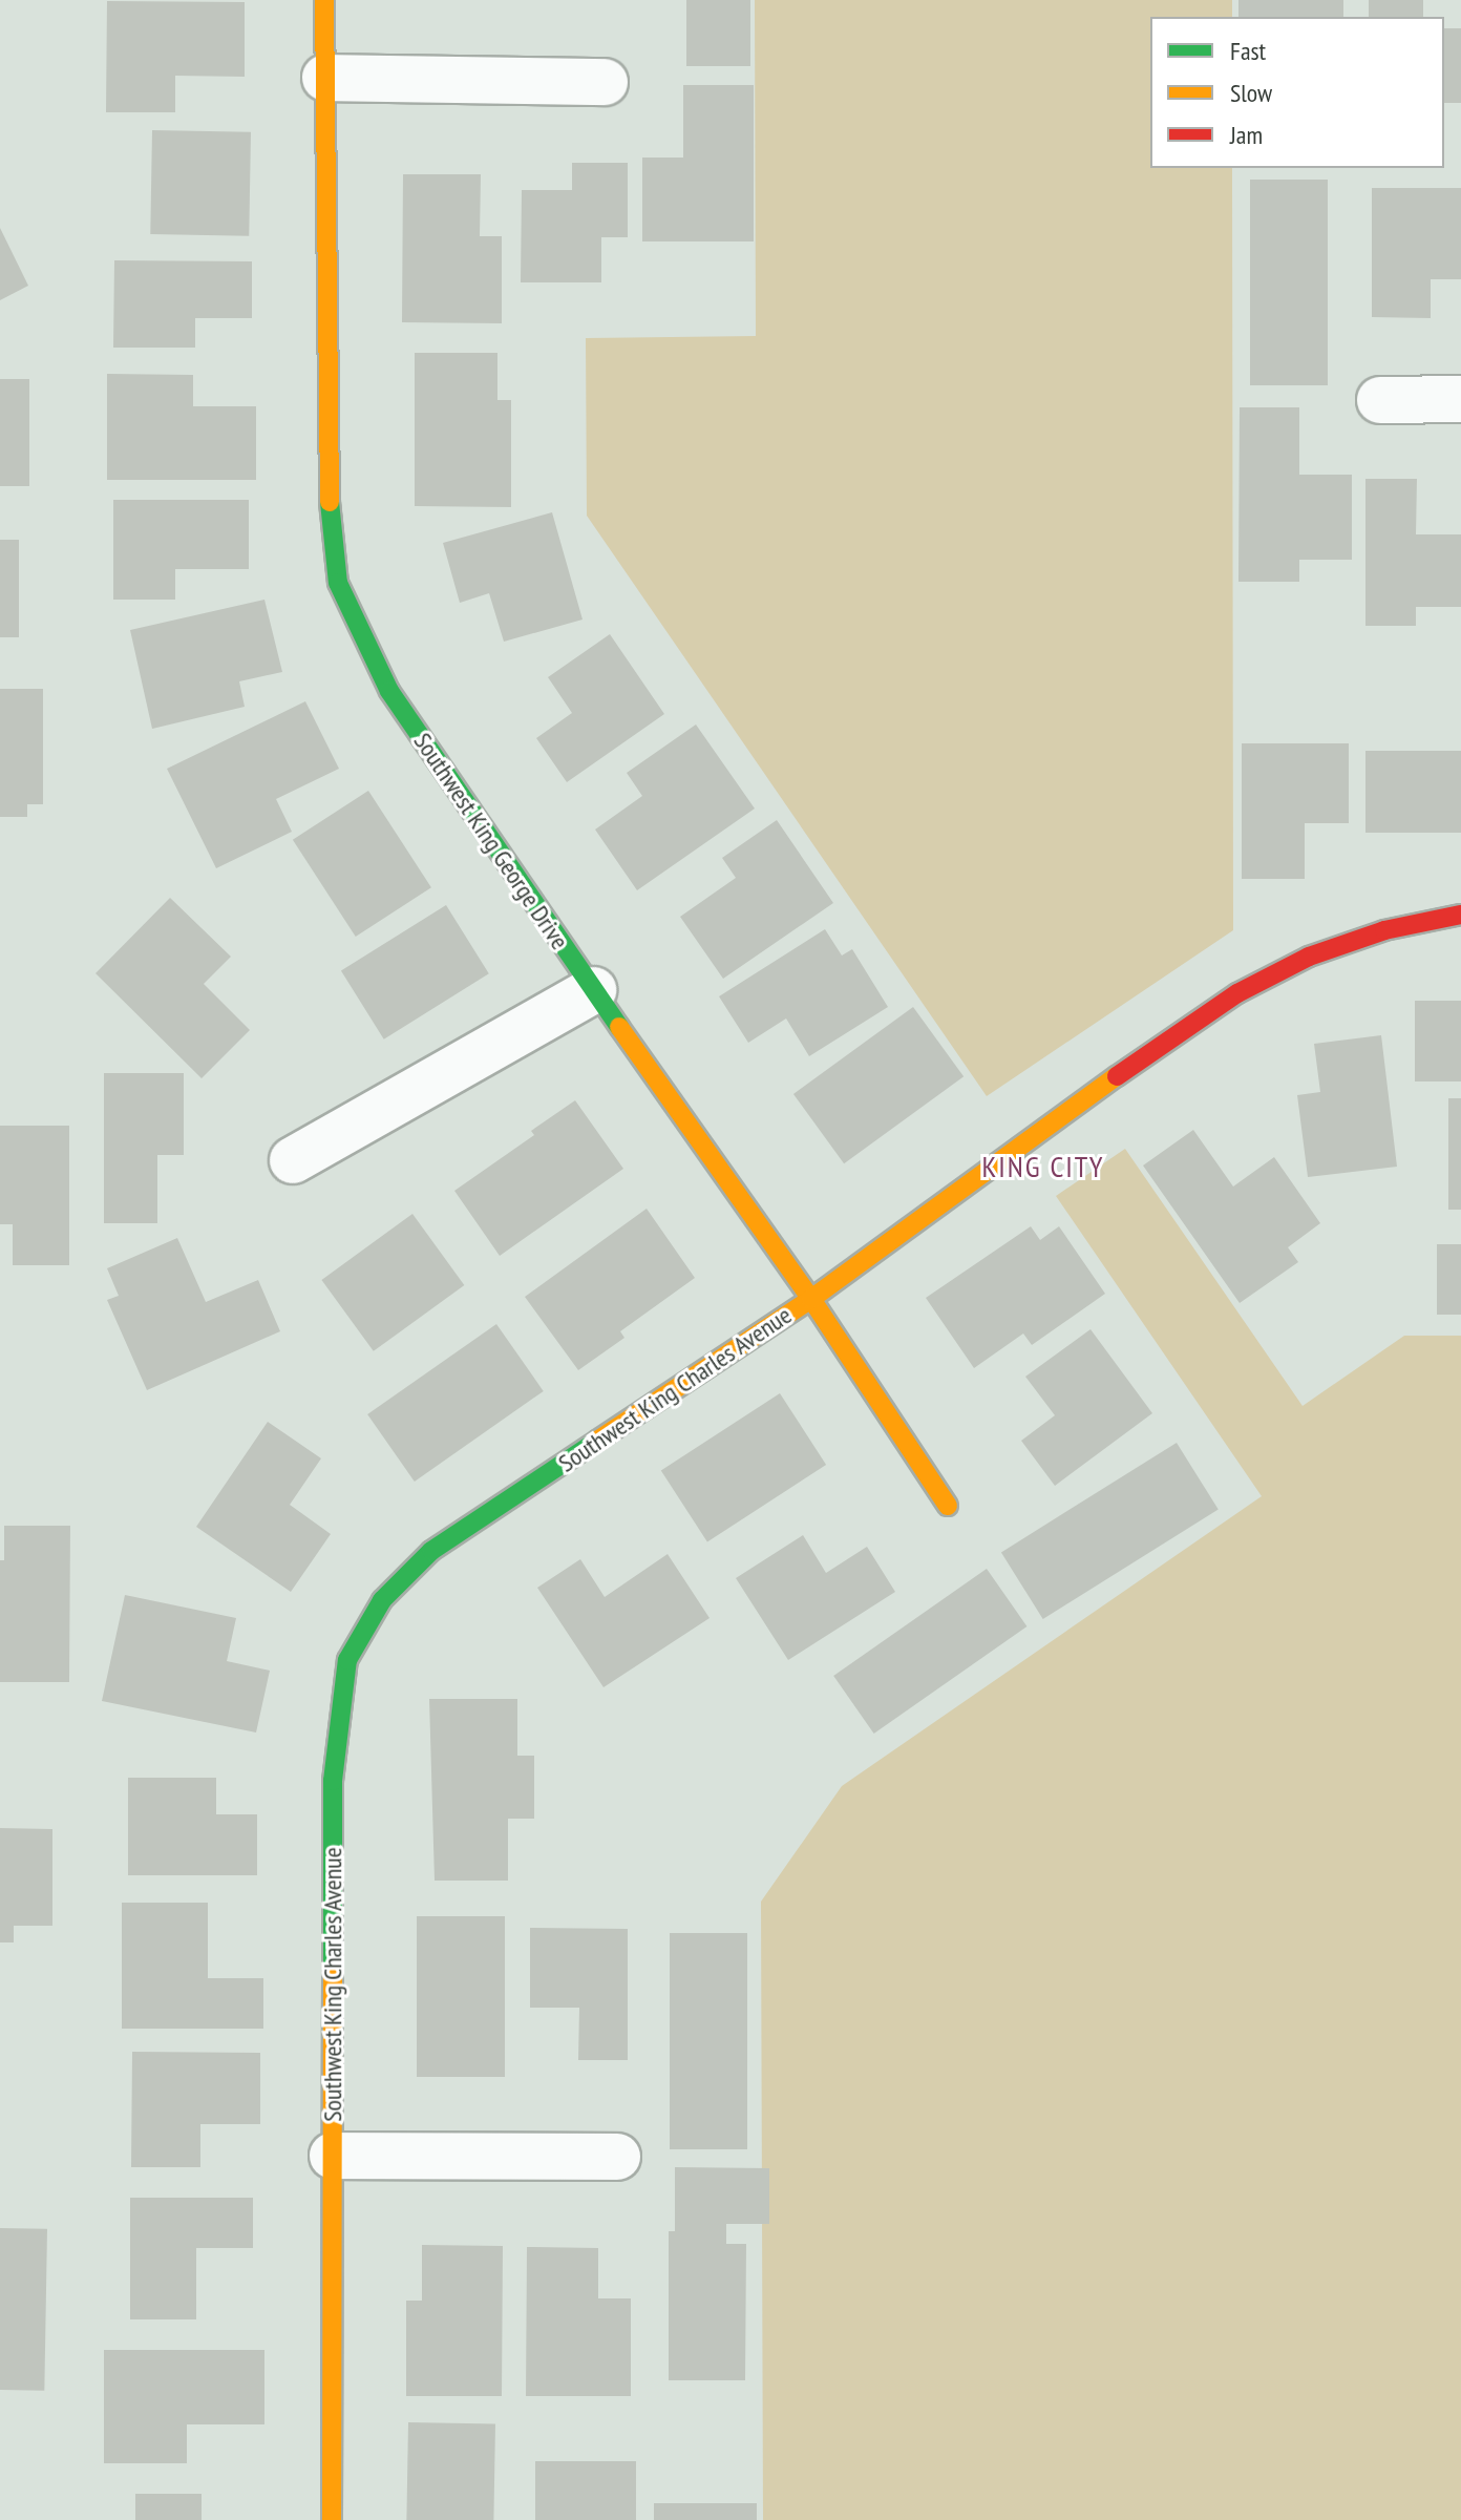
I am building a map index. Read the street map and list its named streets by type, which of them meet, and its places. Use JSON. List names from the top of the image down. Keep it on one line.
{"streets":{"street":["Southwest King George Drive","Southwest King Charles Avenue"]},"crossings":[["Southwest King George Drive","Southwest King Charles Avenue"]],"districts":["KING CITY"],"legend":["Fast","Slow","Jam"]}
